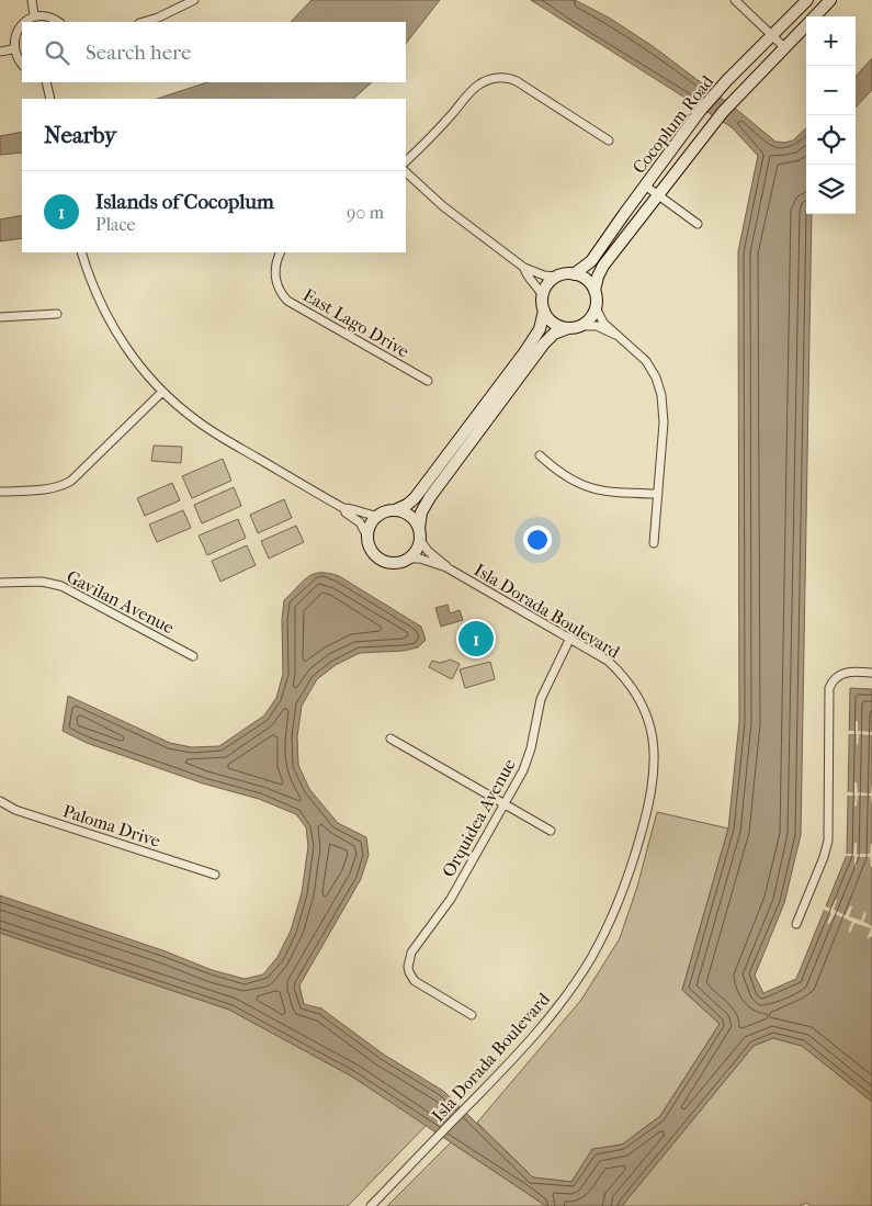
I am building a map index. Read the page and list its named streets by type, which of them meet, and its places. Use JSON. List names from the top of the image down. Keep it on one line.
{"streets":{"street":["Cocoplum Road","East Lago Drive","Gavilan Avenue","Isla Dorada Boulevard","Orquidea Avenue","Paloma Drive"]},"crossings":[["Isla Dorada Boulevard","Orquidea Avenue"]],"page":{"map_buttons":["+","−"],"search":"Search here","heading":"Nearby","list":[{"mark":"1","name":"Islands of Cocoplum","note":"Place","value":"90 m"}],"pins":"1"}}
